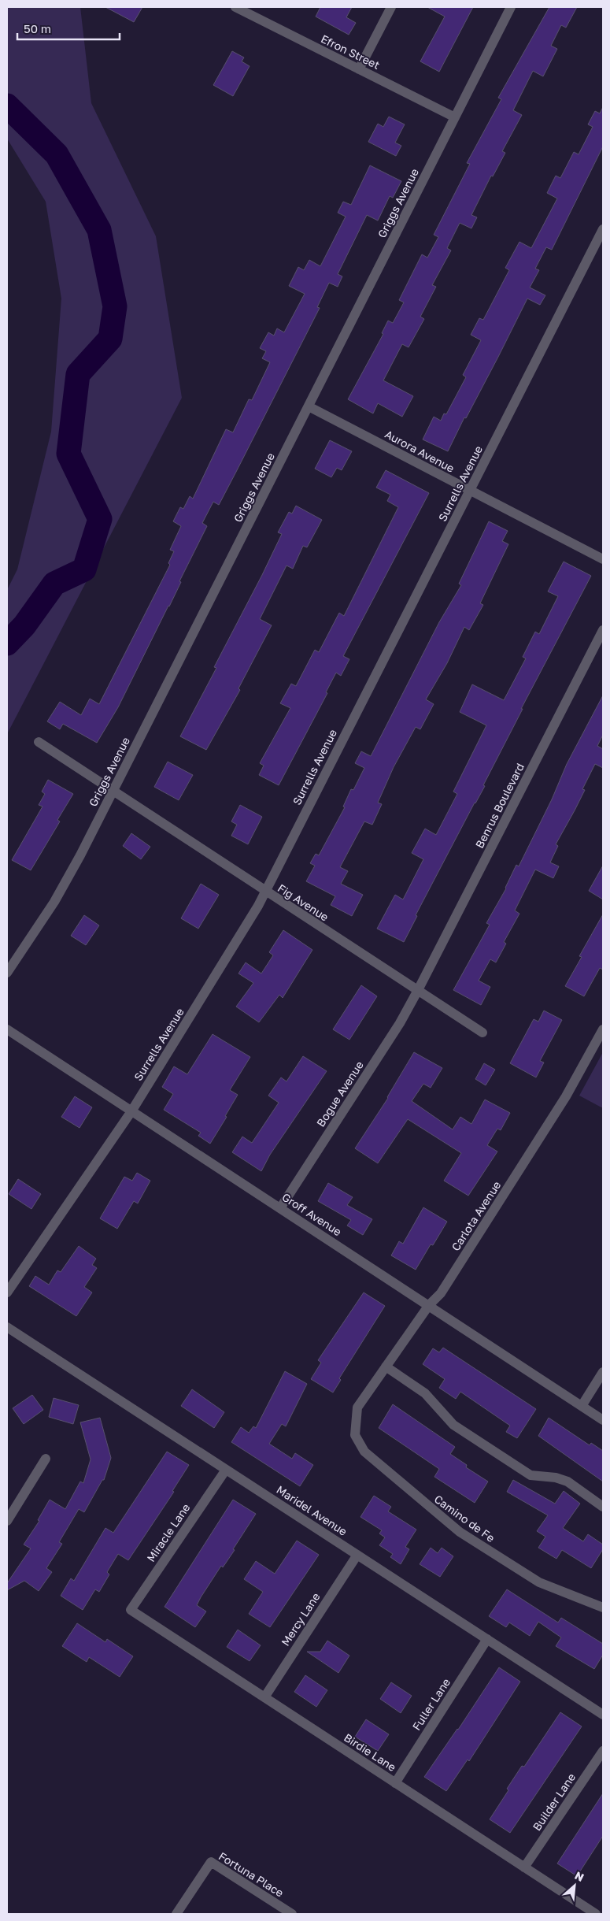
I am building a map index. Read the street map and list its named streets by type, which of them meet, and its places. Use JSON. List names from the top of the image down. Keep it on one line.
{"streets":{"street":["Efron Street","Griggs Avenue","Aurora Avenue","Surrells Avenue","Benrus Boulevard","Fig Avenue","Bogue Avenue","Groff Avenue","Carlota Avenue","Maridel Avenue","Camino de Fe","Miracle Lane","Mercy Lane","Fuller Lane","Birdie Lane","Builder Lane","Fortuna Place"]},"crossings":[["Efron Street","Griggs Avenue"],["Griggs Avenue","Aurora Avenue"],["Griggs Avenue","Fig Avenue"],["Aurora Avenue","Surrells Avenue"],["Surrells Avenue","Fig Avenue"],["Surrells Avenue","Groff Avenue"],["Benrus Boulevard","Fig Avenue"],["Benrus Boulevard","Bogue Avenue"],["Fig Avenue","Bogue Avenue"],["Bogue Avenue","Groff Avenue"],["Groff Avenue","Carlota Avenue"],["Carlota Avenue","Camino de Fe"],["Maridel Avenue","Miracle Lane"],["Maridel Avenue","Mercy Lane"],["Maridel Avenue","Fuller Lane"],["Miracle Lane","Birdie Lane"],["Mercy Lane","Birdie Lane"],["Fuller Lane","Birdie Lane"],["Birdie Lane","Builder Lane"]],"scale_bar":"50 m","north":"top right"}
